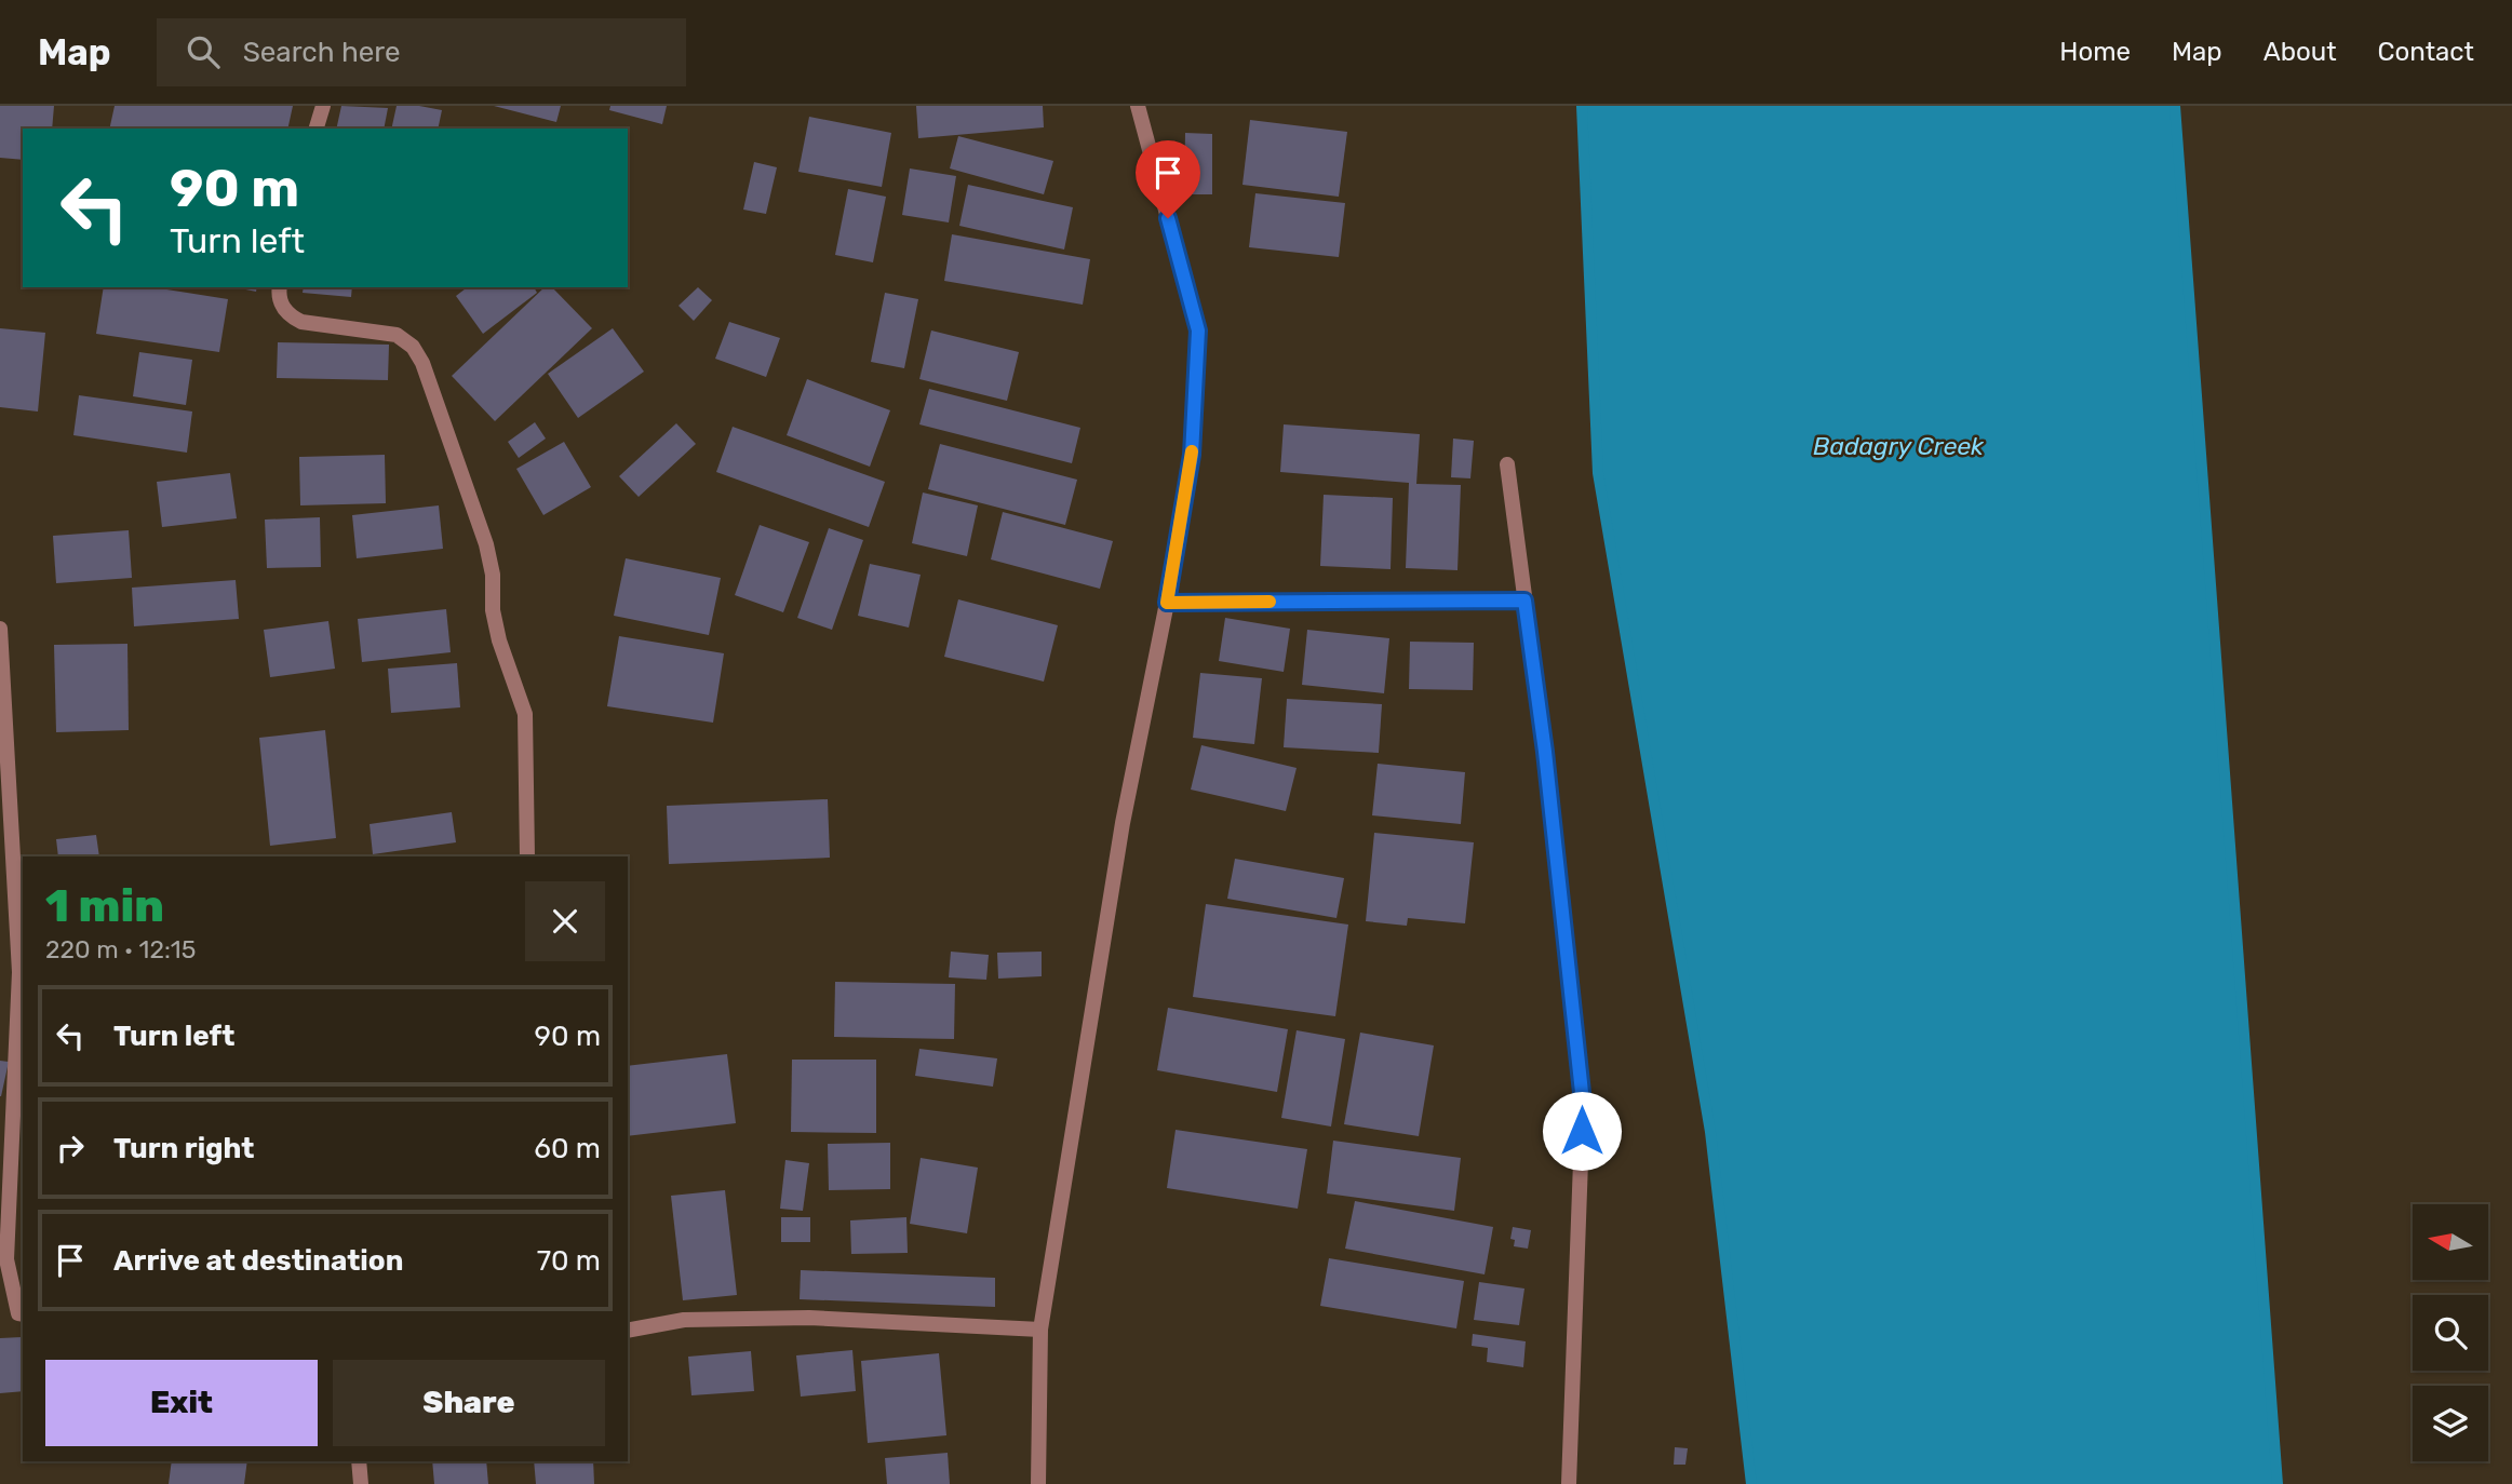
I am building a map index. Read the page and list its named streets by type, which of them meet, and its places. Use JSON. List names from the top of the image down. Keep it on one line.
{"water":["Badagry Creek"],"north":"left","page":{"header":"Map","search":"Search here","nav":["Home","Map","About","Contact"],"turn":["90 m","Turn left"],"heading":["1 min","220 m · 12:15"],"list":[{"name":"Turn left","value":"90 m"},{"name":"Turn right","value":"60 m"},{"name":"Arrive at destination","value":"70 m"}],"buttons":["Exit","Share"]}}
